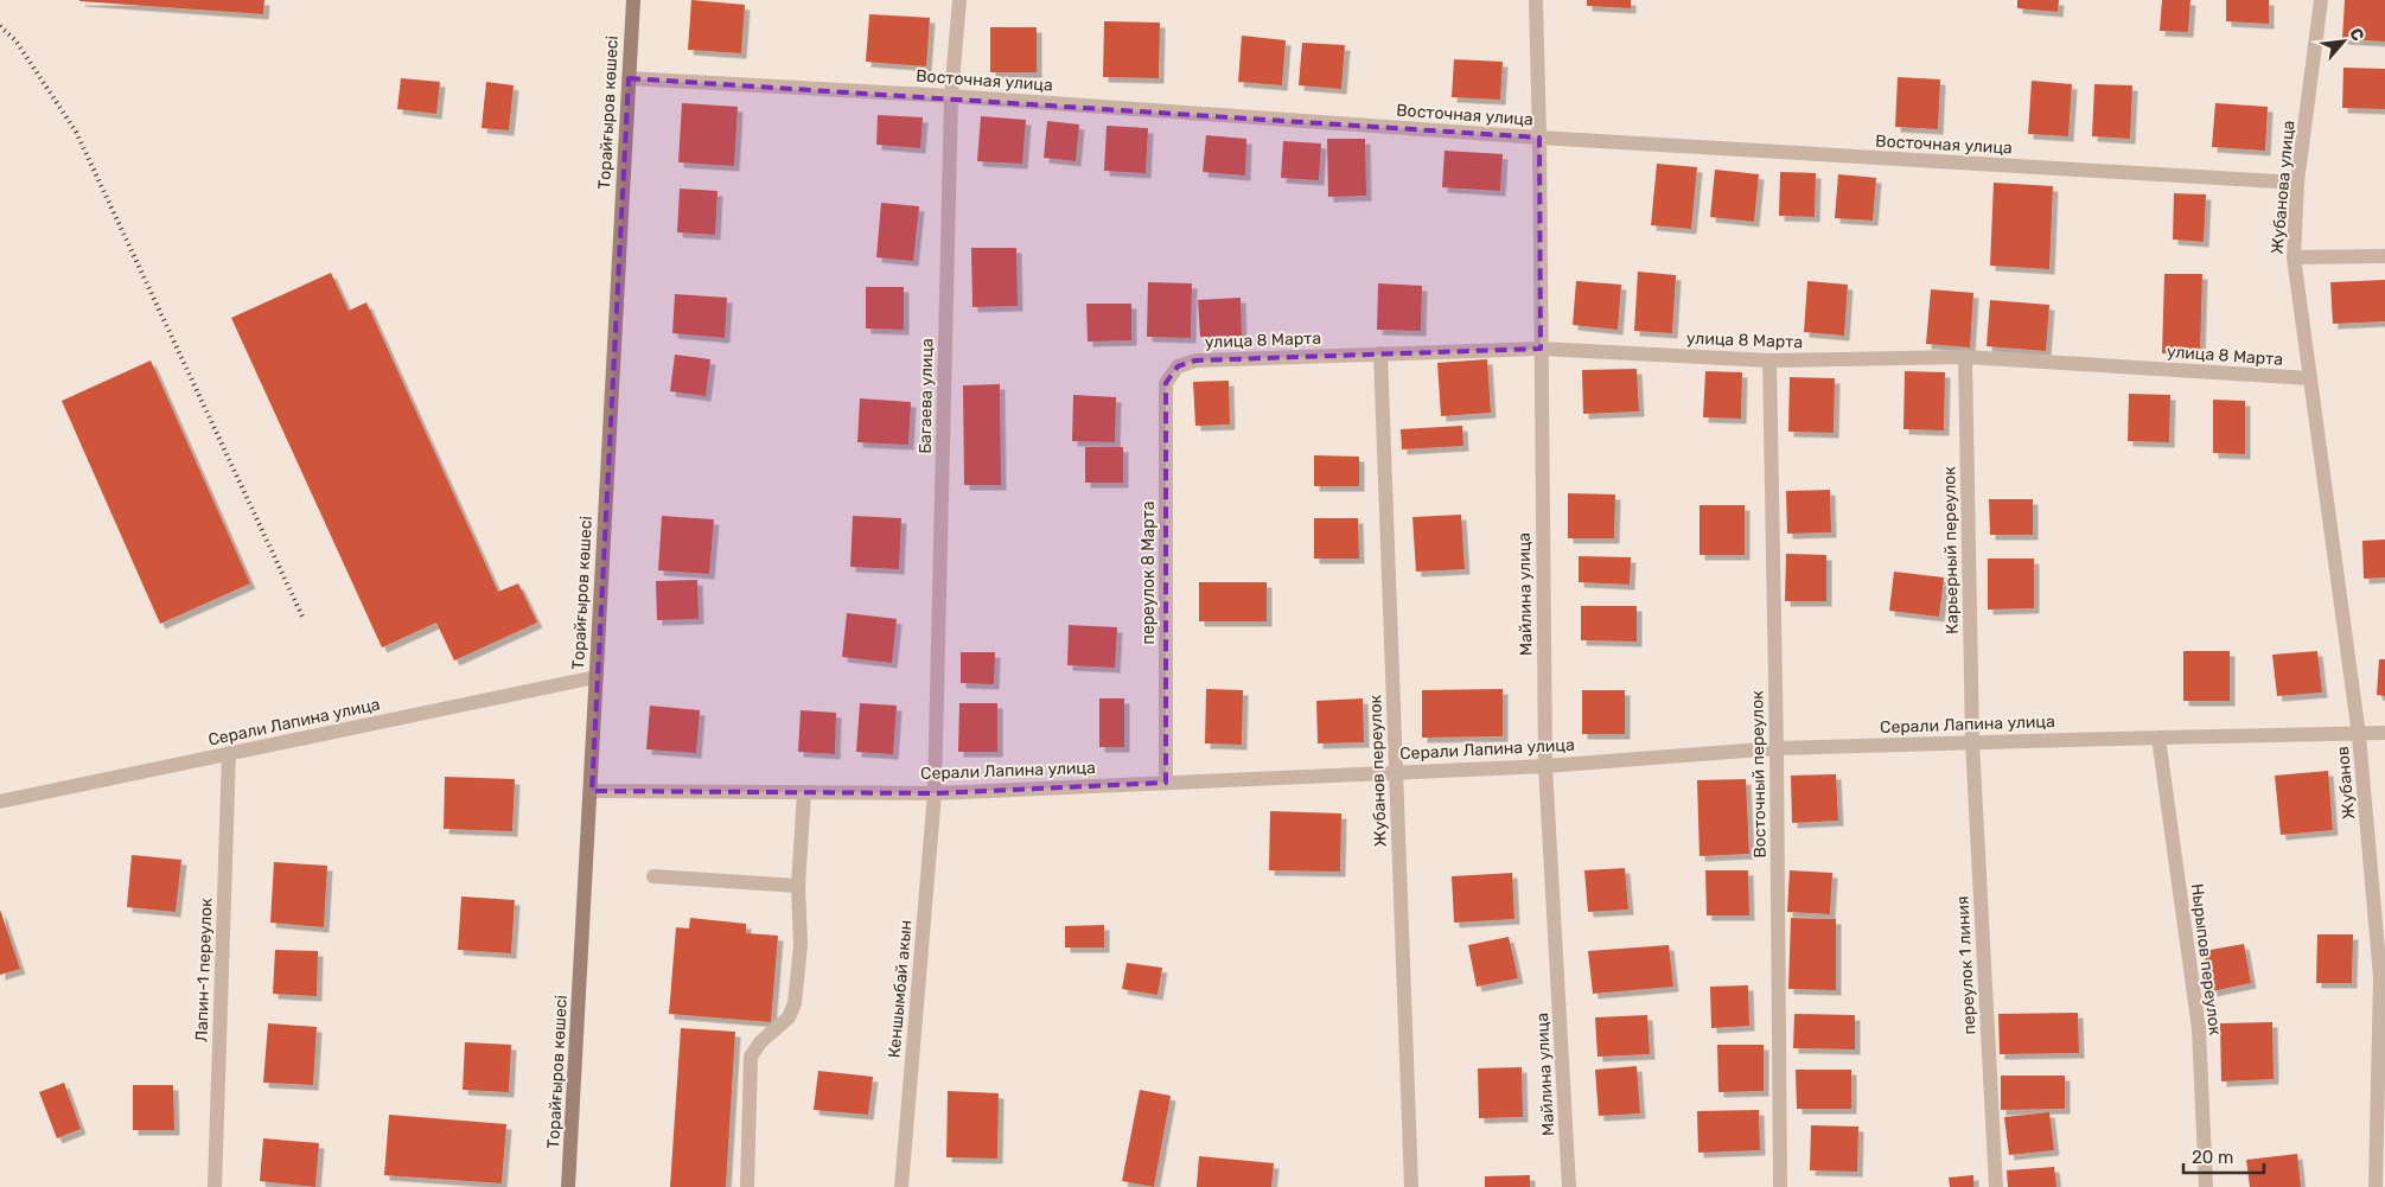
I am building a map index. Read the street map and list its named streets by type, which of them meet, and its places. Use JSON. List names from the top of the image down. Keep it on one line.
{"streets":{"street":["Восточная улица","Торайғыров көшесі","Жубанова улица","улица 8 Марта","Багаева улица","Карьерный переулок","переулок 8 Марта","Майлина улица","Серали Лапина улица","Жубанов переулок","Восточный переулок","Жубанов","Нырыпов переулок","переулок 1 линия","Лапин-1 переулок","Кеншымбай акын"]},"crossings":[["Восточная улица","Торайғыров көшесі"],["Восточная улица","Жубанова улица"],["Восточная улица","Багаева улица"],["Восточная улица","Майлина улица"],["Торайғыров көшесі","Серали Лапина улица"],["Жубанова улица","улица 8 Марта"],["Жубанова улица","Жубанов"],["улица 8 Марта","Карьерный переулок"],["улица 8 Марта","переулок 8 Марта"],["улица 8 Марта","Майлина улица"],["улица 8 Марта","Жубанов переулок"],["улица 8 Марта","Восточный переулок"],["улица 8 Марта","Жубанов"],["Багаева улица","Серали Лапина улица"],["Багаева улица","Кеншымбай акын"],["Карьерный переулок","Серали Лапина улица"],["Карьерный переулок","переулок 1 линия"],["переулок 8 Марта","Серали Лапина улица"],["Майлина улица","Серали Лапина улица"],["Серали Лапина улица","Жубанов переулок"],["Серали Лапина улица","Восточный переулок"],["Серали Лапина улица","Жубанов"],["Серали Лапина улица","Нырыпов переулок"],["Серали Лапина улица","переулок 1 линия"],["Серали Лапина улица","Лапин-1 переулок"],["Серали Лапина улица","Кеншымбай акын"]],"scale_bar":"20 m","north":"top right"}
